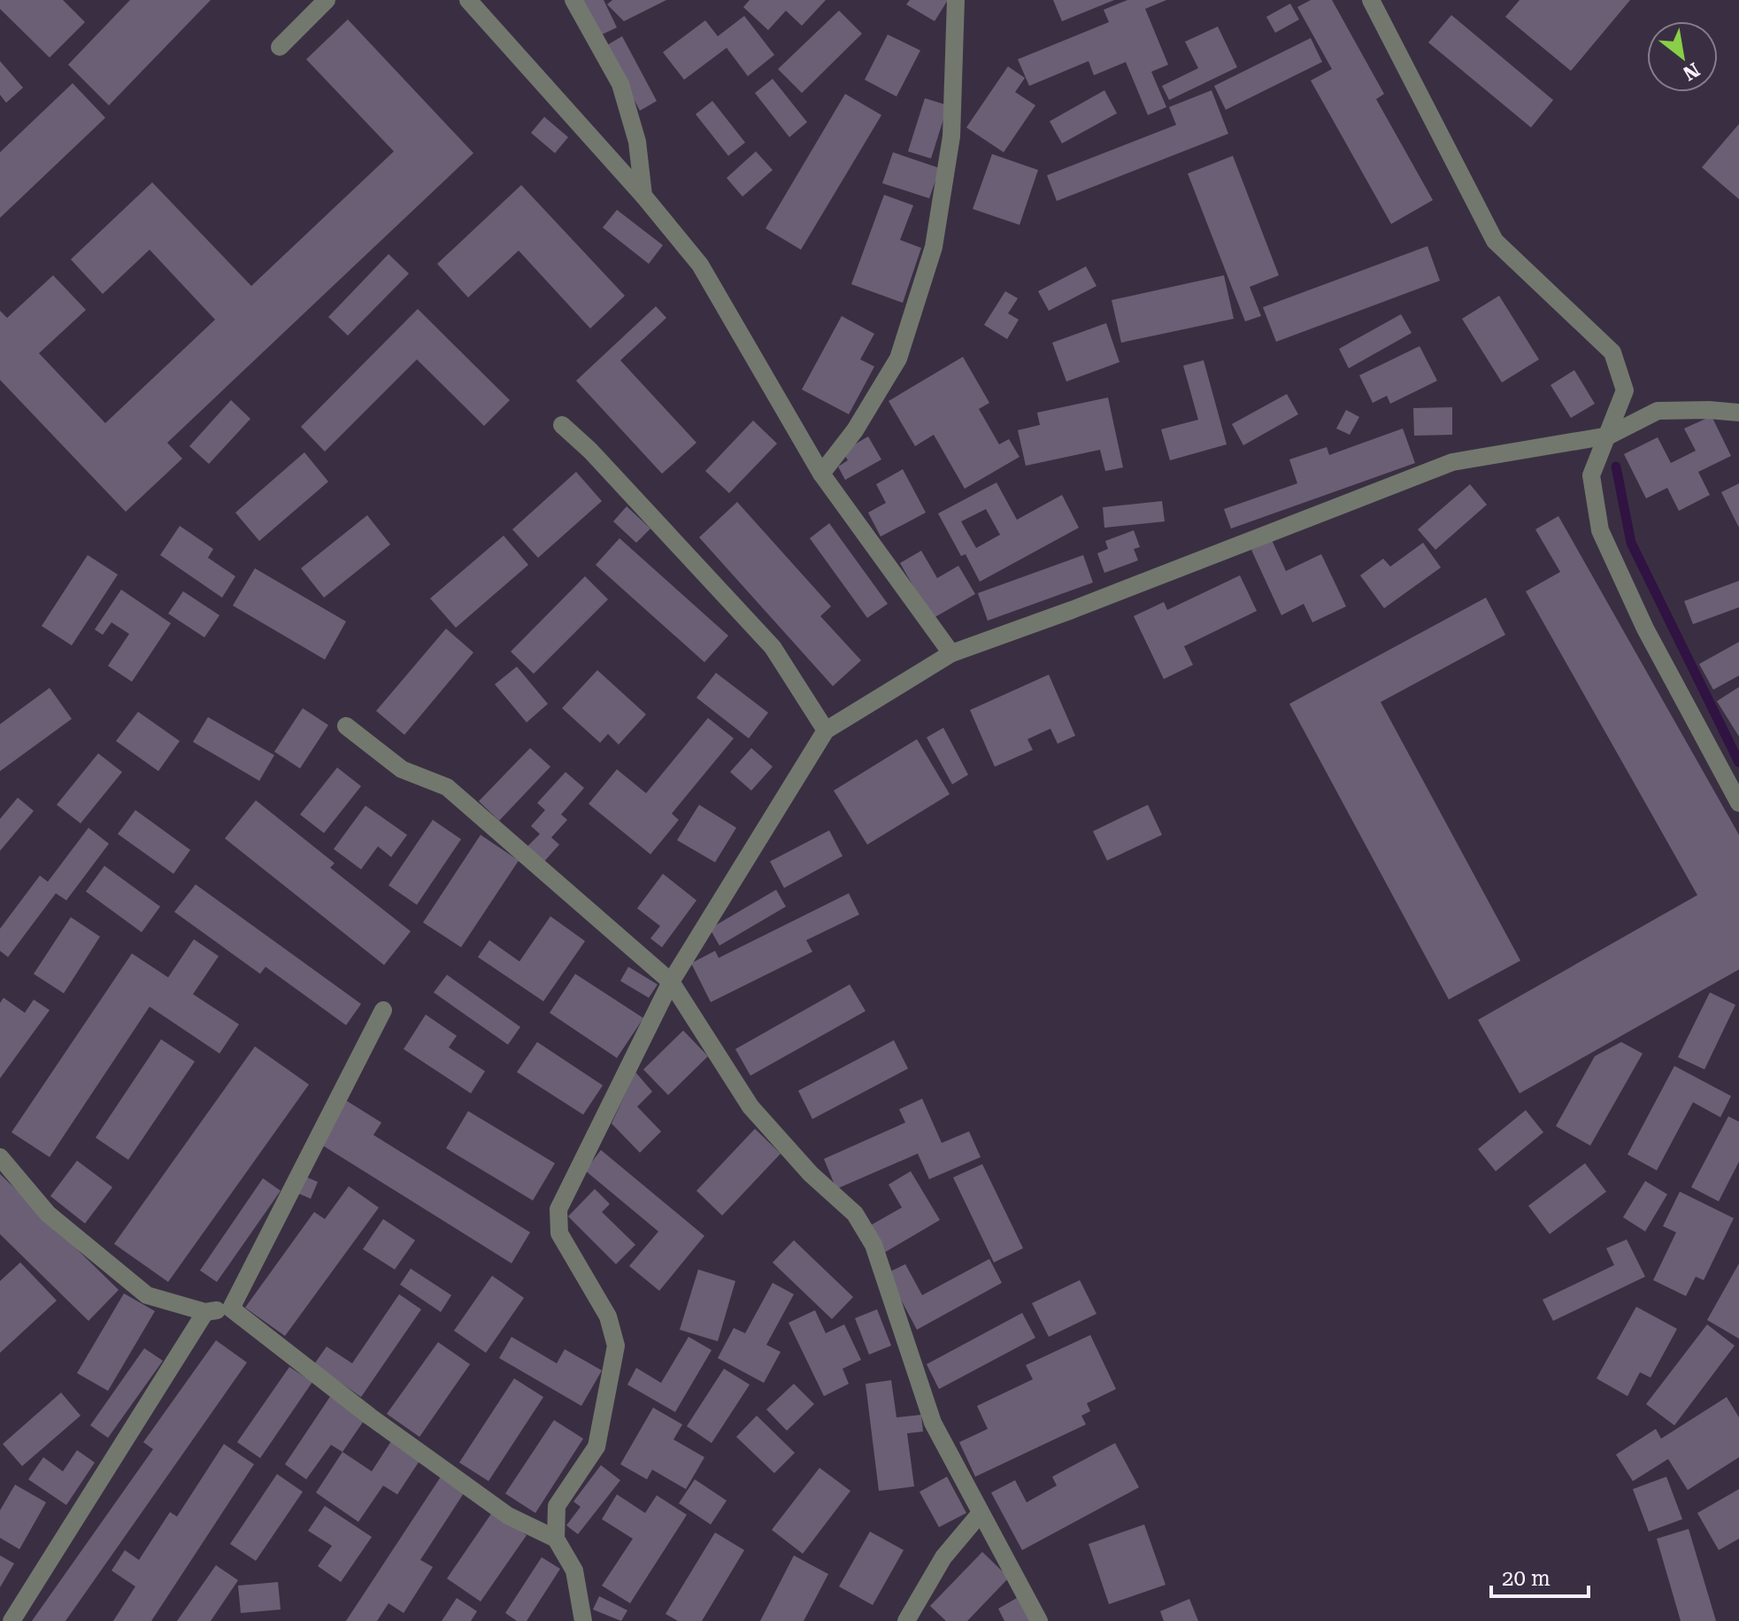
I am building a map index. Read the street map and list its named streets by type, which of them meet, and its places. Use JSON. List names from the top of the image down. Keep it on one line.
{"scale_bar":"20 m","north":"bottom right"}
